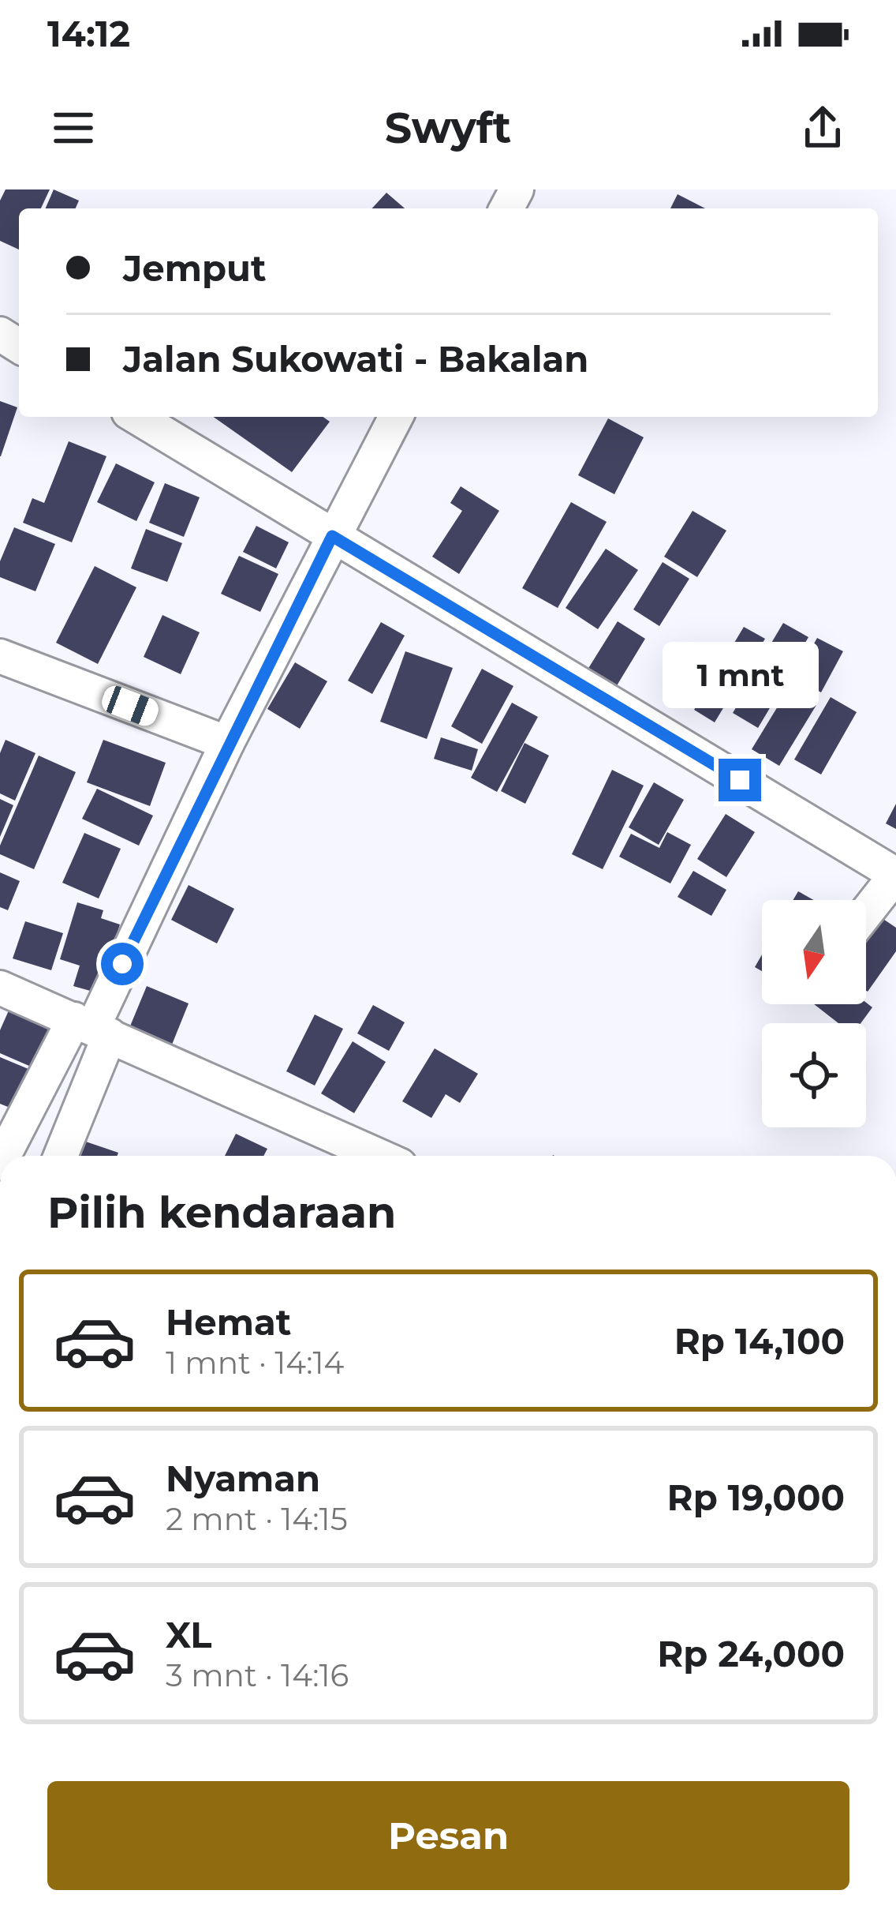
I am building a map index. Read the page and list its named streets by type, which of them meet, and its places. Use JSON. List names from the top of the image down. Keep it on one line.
{"north":"bottom","page":{"status":"14:12","header":"Swyft","banner":["Jemput","Jalan Sukowati - Bakalan"],"bubble":"1 mnt","heading":"Pilih kendaraan","list":[{"name":"Hemat","note":"1 mnt · 14:14","value":"Rp 14,100"},{"name":"Nyaman","note":"2 mnt · 14:15","value":"Rp 19,000"},{"name":"XL","note":"3 mnt · 14:16","value":"Rp 24,000"}],"buttons":"Pesan"}}
